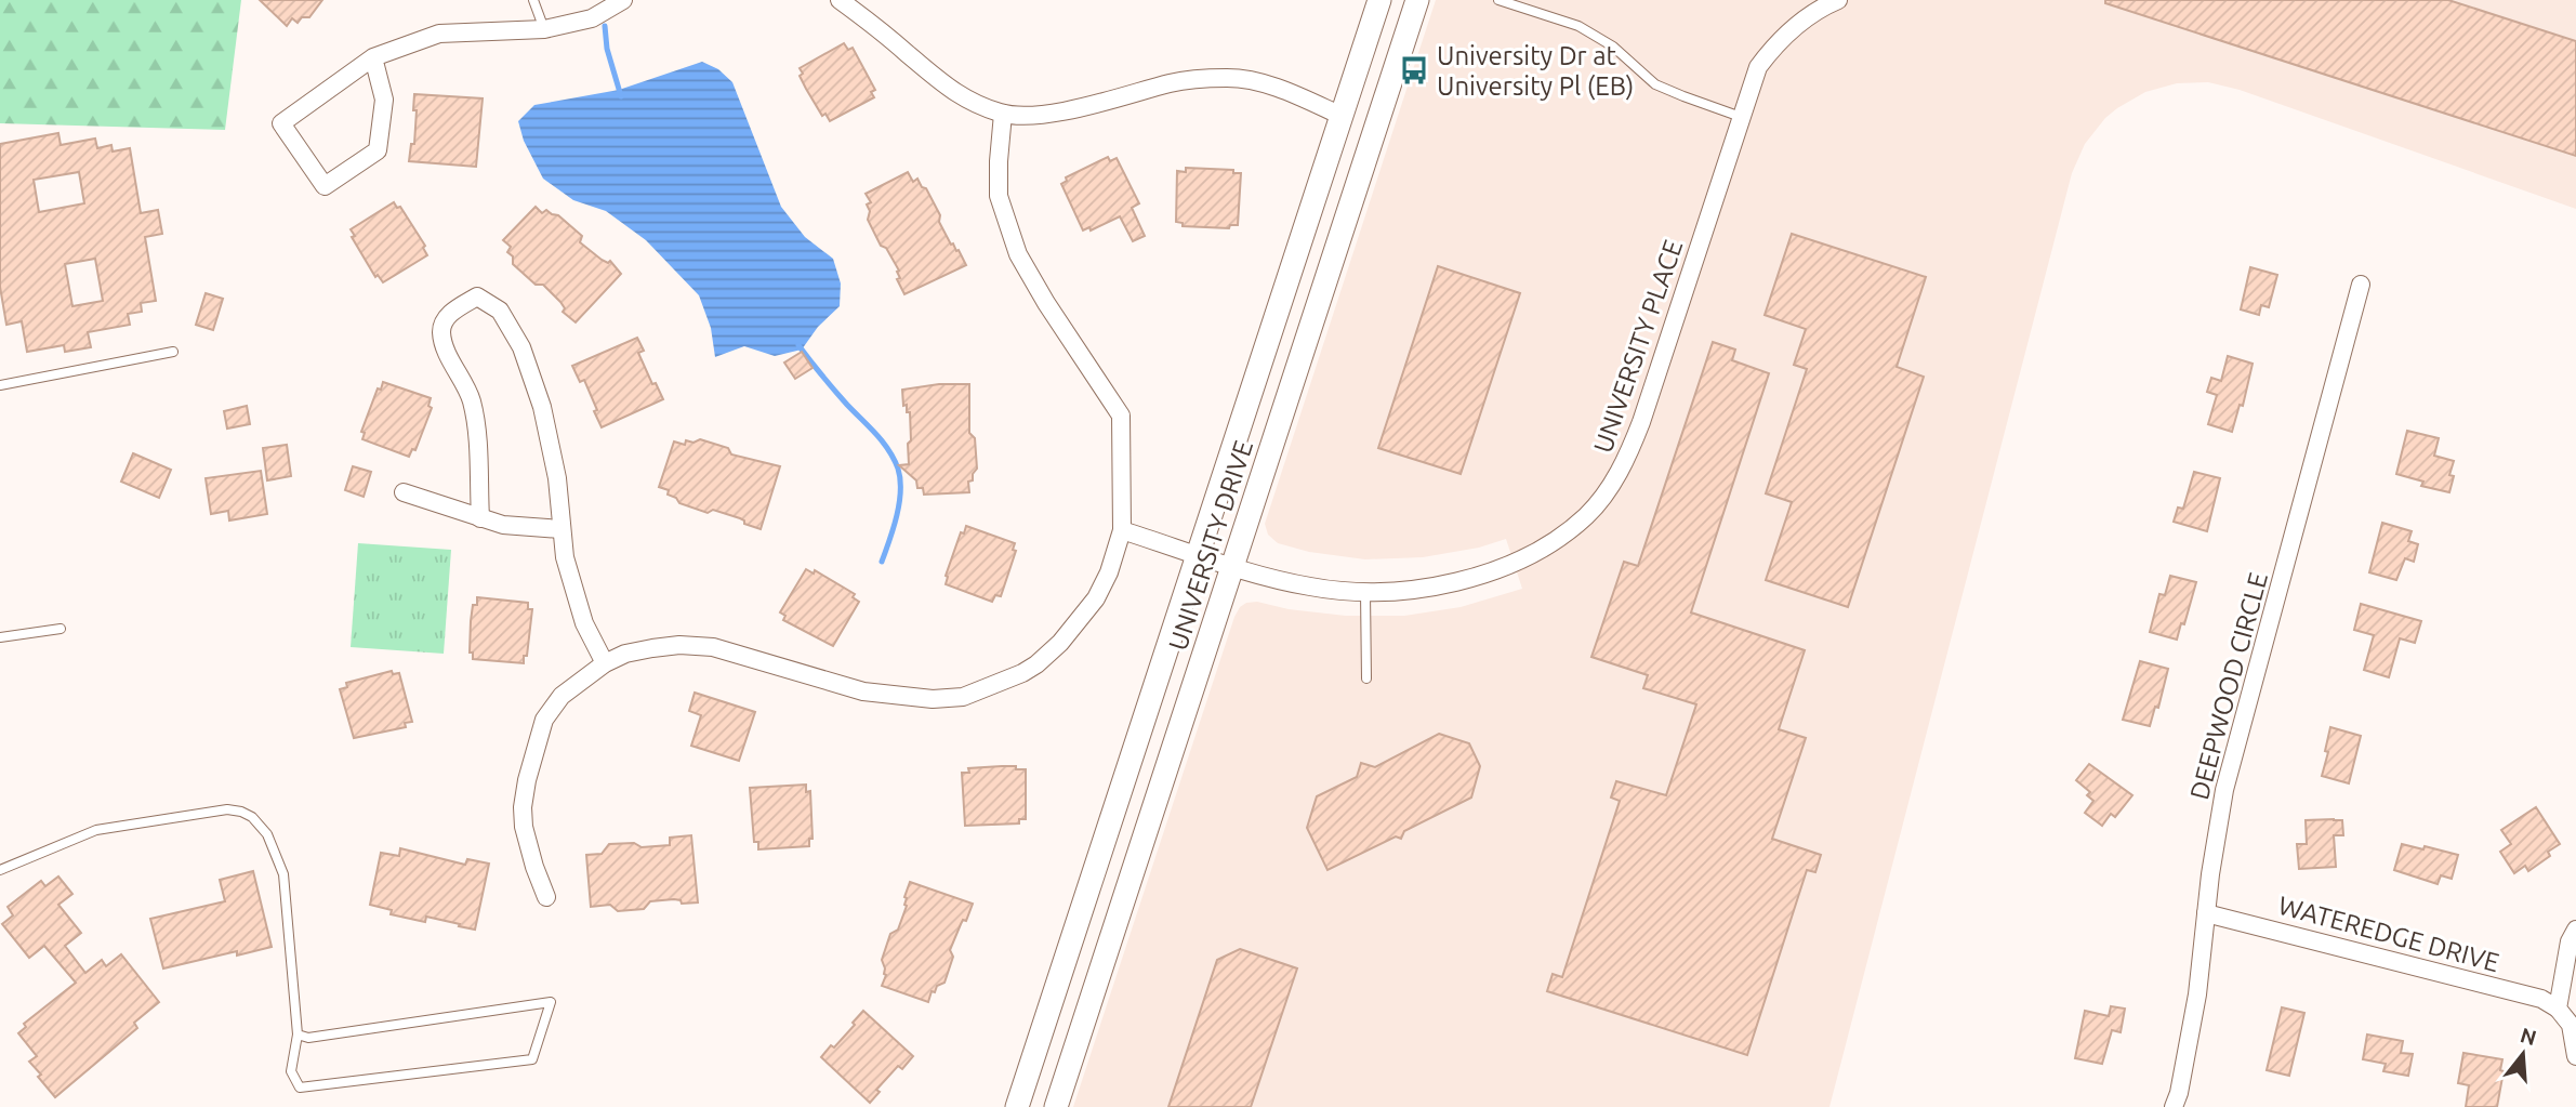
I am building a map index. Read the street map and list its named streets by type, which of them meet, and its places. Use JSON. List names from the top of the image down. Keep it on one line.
{"streets":{"main road":["UNIVERSITY DRIVE"],"street":["UNIVERSITY PLACE","DEEPWOOD CIRCLE","WATEREDGE DRIVE"]},"crossings":[["UNIVERSITY PLACE","UNIVERSITY DRIVE"],["DEEPWOOD CIRCLE","WATEREDGE DRIVE"]],"places":{"bus stop":["University Dr at University Pl (EB)"]},"north":"top"}
